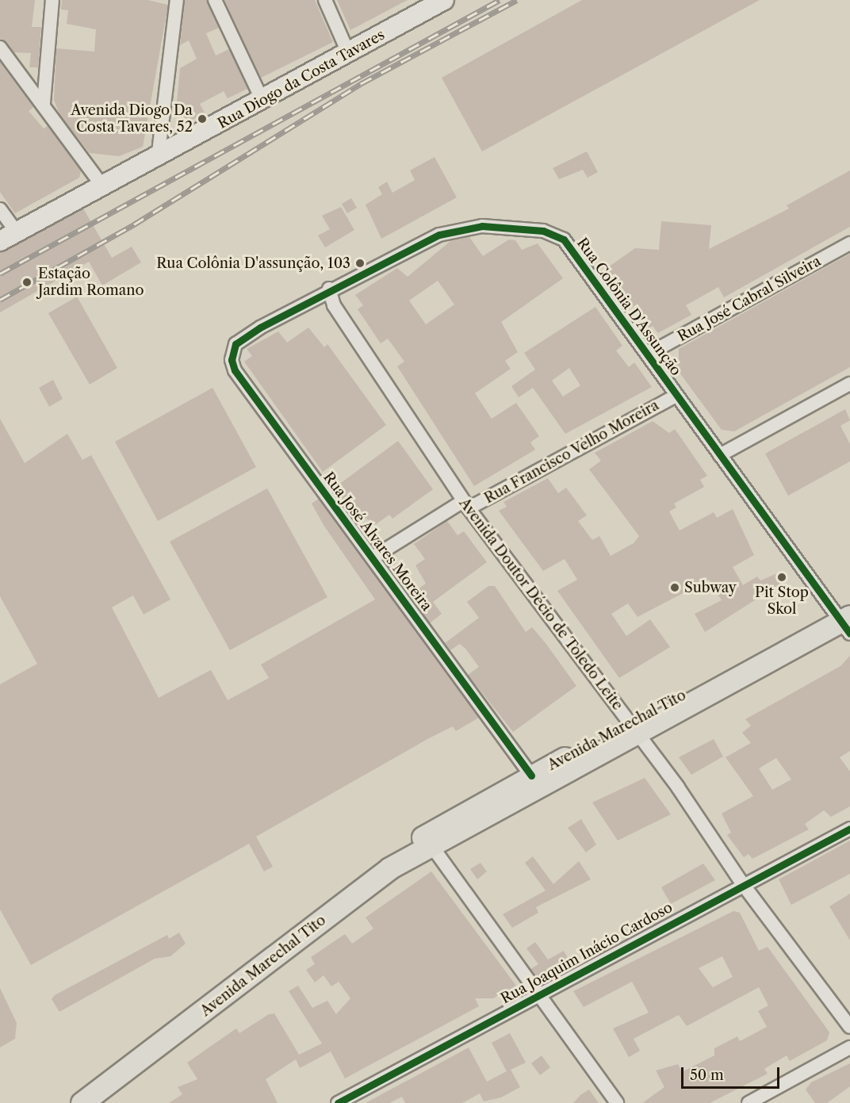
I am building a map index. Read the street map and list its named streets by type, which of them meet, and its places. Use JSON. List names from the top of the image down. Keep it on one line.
{"streets":{"main road":["Avenida Marechal Tito"],"street":["Rua Diogo da Costa Tavares","Rua José Cabral Silveira","Rua Colônia D'Assunção","Rua Francisco Velho Moreira","Rua José Alvares Moreira","Avenida Doutor Décio de Toledo Leite","Rua Joaquim Inácio Cardoso"]},"crossings":[["Rua José Cabral Silveira","Rua Colônia D'Assunção"],["Rua Colônia D'Assunção","Rua Francisco Velho Moreira"],["Rua Colônia D'Assunção","Rua José Alvares Moreira"],["Rua Colônia D'Assunção","Avenida Doutor Décio de Toledo Leite"],["Rua Colônia D'Assunção","Avenida Marechal Tito"],["Rua Francisco Velho Moreira","Rua José Alvares Moreira"],["Rua Francisco Velho Moreira","Avenida Doutor Décio de Toledo Leite"],["Rua José Alvares Moreira","Avenida Marechal Tito"],["Avenida Doutor Décio de Toledo Leite","Avenida Marechal Tito"],["Avenida Doutor Décio de Toledo Leite","Rua Joaquim Inácio Cardoso"]],"places":["Avenida Diogo Da Costa Tavares, 52","Rua Colônia D'assunção, 103","Estação Jardim Romano","Pit Stop Skol","Subway"],"scale_bar":"50 m"}
